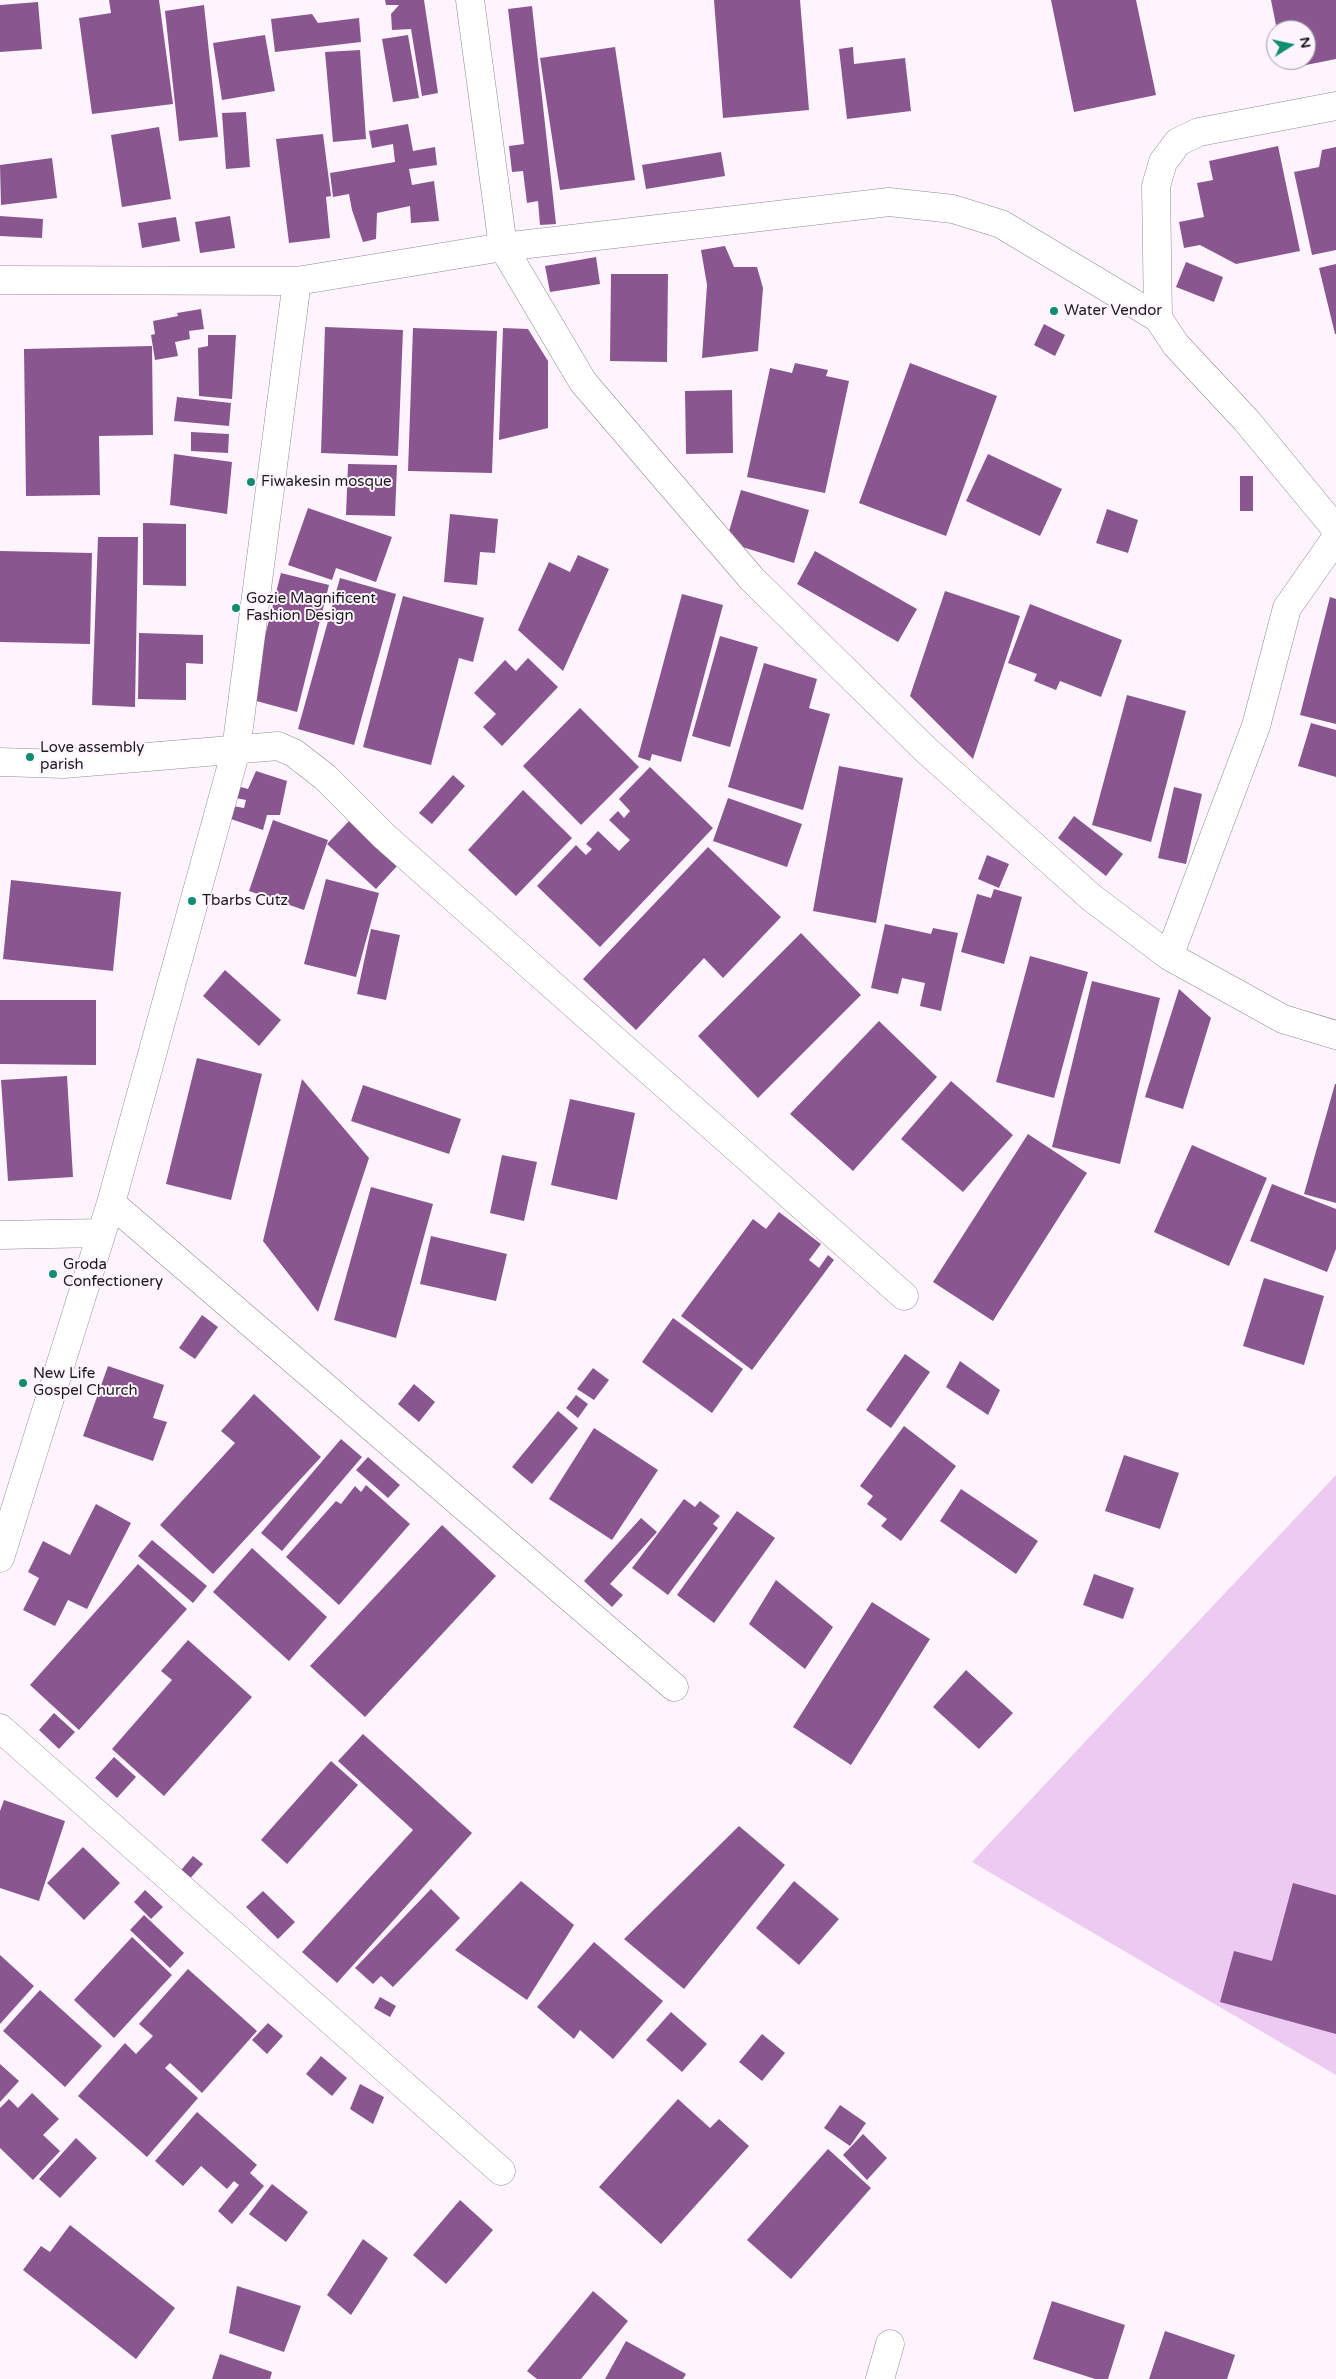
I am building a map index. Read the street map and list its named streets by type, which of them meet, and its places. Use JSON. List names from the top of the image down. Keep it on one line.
{"places":["Water Vendor","Fiwakesin mosque","Gozie Magnificent Fashion Design","Love assembly parish","Tbarbs Cutz","Groda Confectionery","New Life Gospel Church"],"north":"right"}
